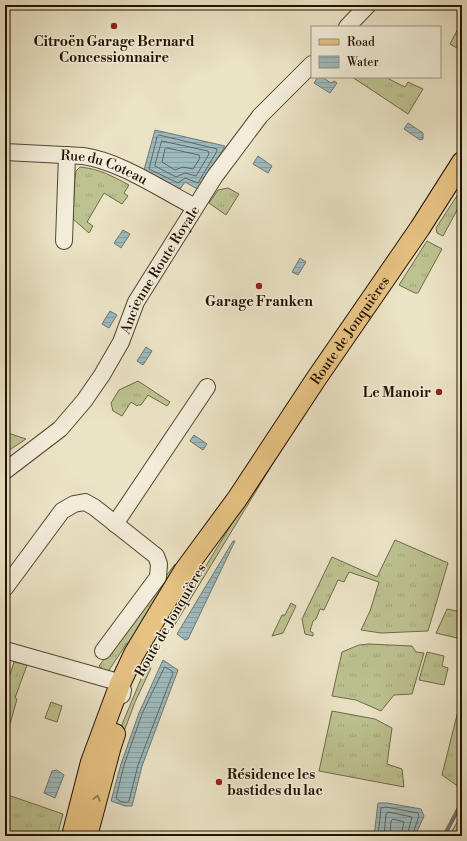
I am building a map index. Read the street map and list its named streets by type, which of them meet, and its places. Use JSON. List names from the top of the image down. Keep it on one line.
{"streets":{"main road":["Route de Jonquières"],"street":["Rue du Coteau","Ancienne Route Royale"]},"crossings":[["Rue du Coteau","Ancienne Route Royale"]],"places":["Citroën Garage Bernard Concessionnaire","Garage Franken","Le Manoir","Résidence les bastides du lac"],"legend":["Road","Water"]}
